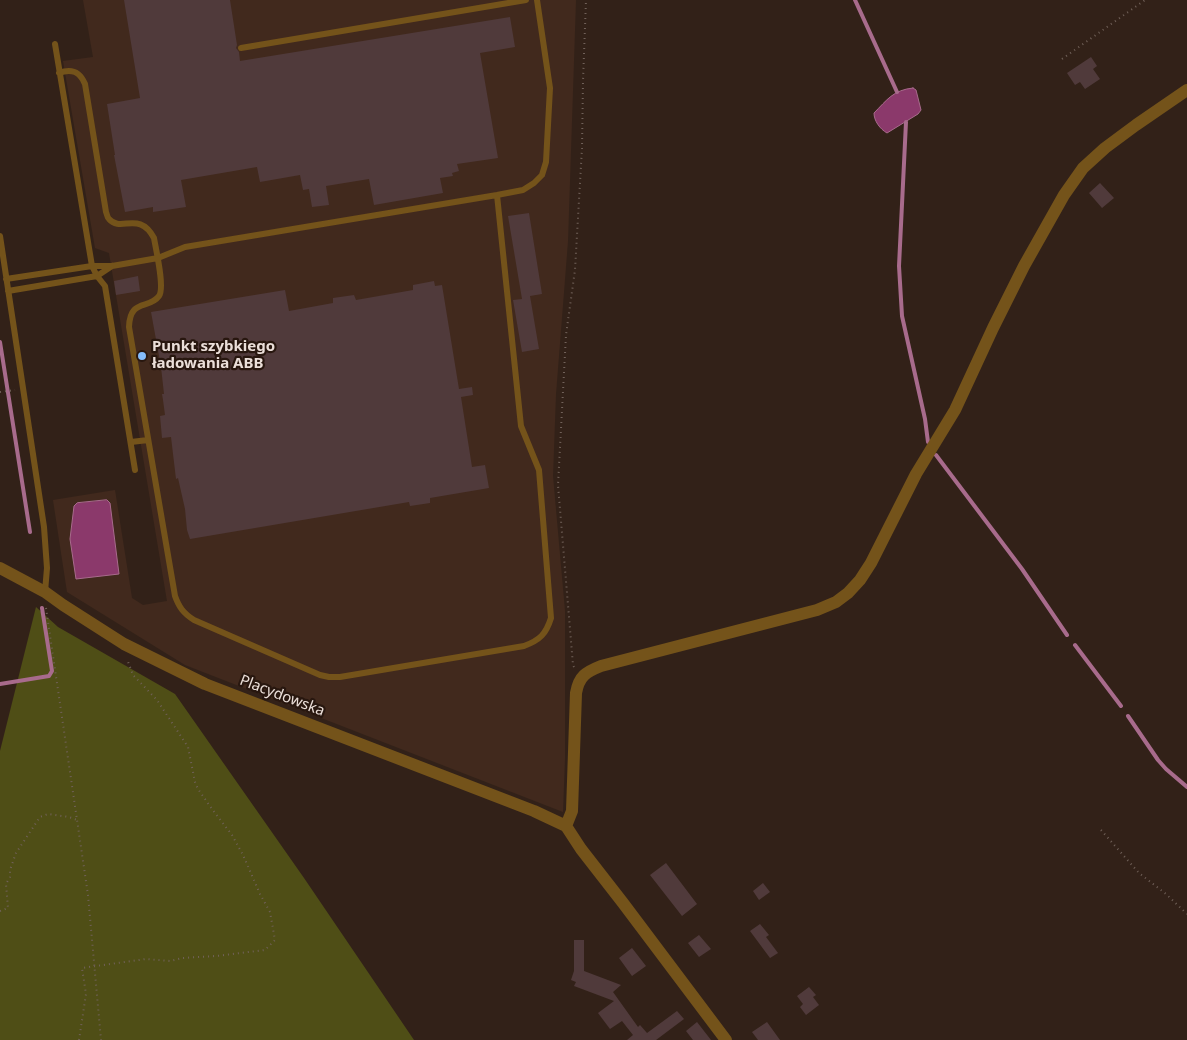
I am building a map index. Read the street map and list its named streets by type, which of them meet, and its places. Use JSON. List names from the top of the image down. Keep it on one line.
{"streets":{"street":["Placydowska"]},"places":["Punkt szybkiego ładowania ABB"]}
